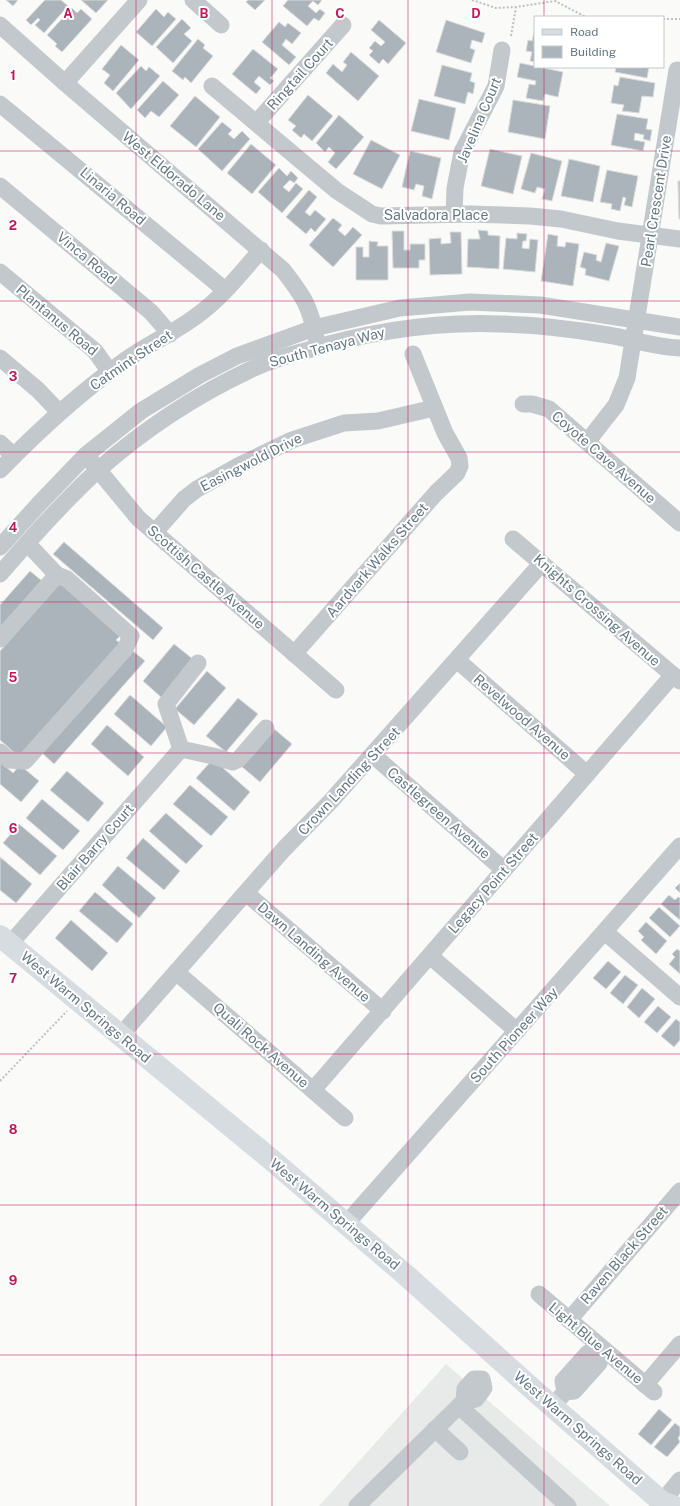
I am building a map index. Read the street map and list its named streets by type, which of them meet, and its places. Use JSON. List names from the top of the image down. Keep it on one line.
{"streets":{"main road":["West Warm Springs Road"],"street":["Ringtail Court","Javelina Court","West Eldorado Lane","Linaria Road","Pearl Crescent Drive","Salvadora Place","Vinca Road","Plantanus Road","South Tenaya Way","Catmint Street","Coyote Cave Avenue","Easingwold Drive","Aardvark Walks Street","Scottish Castle Avenue","Knights Crossing Avenue","Revelwood Avenue","Crown Landing Street","Castlegreen Avenue","Blair Barry Court","Legacy Point Street","Dawn Landing Avenue","South Pioneer Way","Quali Rock Avenue","Raven Black Street","Light Blue Avenue"]},"crossings":[["Ringtail Court","Salvadora Place"],["Javelina Court","Salvadora Place"],["West Eldorado Lane","South Tenaya Way"],["West Eldorado Lane","Catmint Street"],["Linaria Road","Catmint Street"],["Pearl Crescent Drive","Salvadora Place"],["Pearl Crescent Drive","South Tenaya Way"],["Pearl Crescent Drive","Coyote Cave Avenue"],["Vinca Road","Catmint Street"],["Plantanus Road","Catmint Street"],["South Tenaya Way","Scottish Castle Avenue"],["Easingwold Drive","Aardvark Walks Street"],["Easingwold Drive","Scottish Castle Avenue"],["Aardvark Walks Street","Scottish Castle Avenue"],["Knights Crossing Avenue","Crown Landing Street"],["Knights Crossing Avenue","Legacy Point Street"],["Revelwood Avenue","Crown Landing Street"],["Revelwood Avenue","Legacy Point Street"],["Crown Landing Street","Castlegreen Avenue"],["Crown Landing Street","Dawn Landing Avenue"],["Crown Landing Street","West Warm Springs Road"],["Crown Landing Street","Quali Rock Avenue"],["Castlegreen Avenue","Legacy Point Street"],["Blair Barry Court","West Warm Springs Road"],["Legacy Point Street","Dawn Landing Avenue"],["Legacy Point Street","Quali Rock Avenue"],["West Warm Springs Road","South Pioneer Way"],["Raven Black Street","Light Blue Avenue"]],"legend":["Road","Building"],"grid":{"columns":["A","B","C","D"],"rows":["1","2","3","4","5","6","7","8","9"]}}
